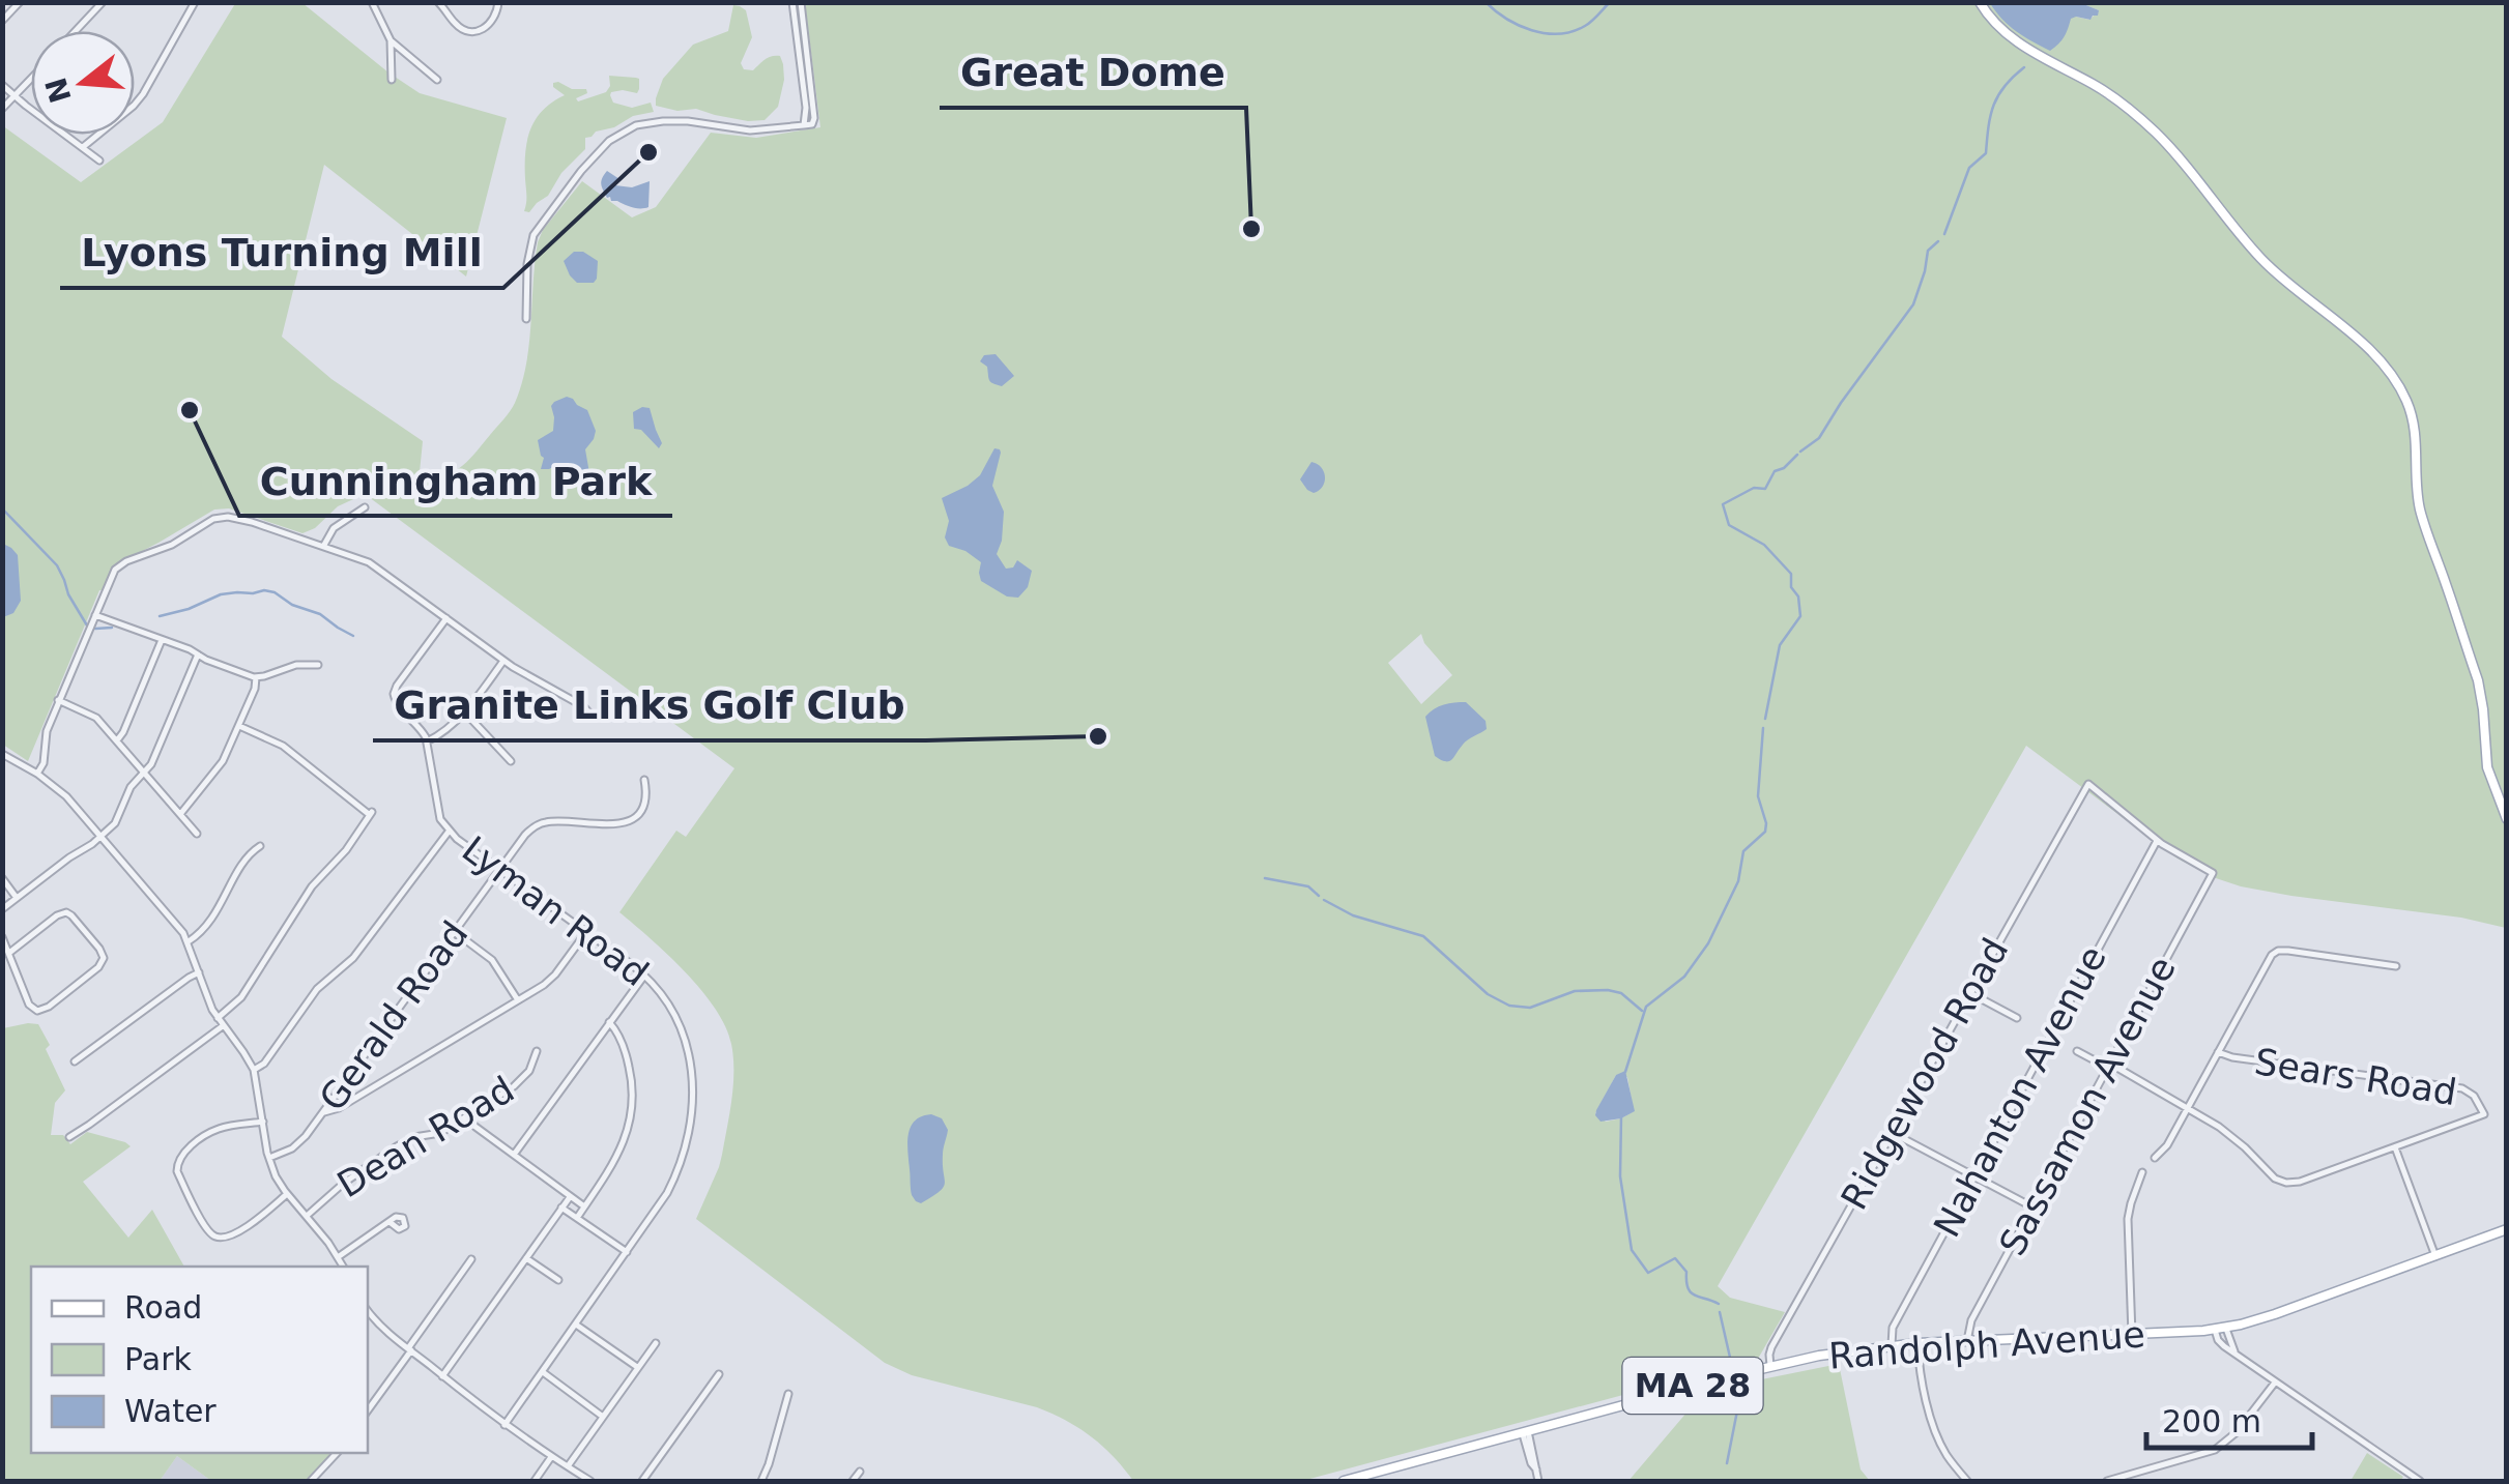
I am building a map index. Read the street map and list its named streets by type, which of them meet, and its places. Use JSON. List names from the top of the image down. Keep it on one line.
{"streets":{"main road":["Randolph Avenue","MA 28"],"street":["Lyman Road","Gerald Road","Ridgewood Road","Sears Road","Nahanton Avenue","Sassamon Avenue","Dean Road"]},"crossings":[["Lyman Road","Gerald Road"],["Ridgewood Road","Nahanton Avenue"],["Ridgewood Road","Sassamon Avenue"],["Ridgewood Road","Randolph Avenue"],["Nahanton Avenue","Sassamon Avenue"],["Nahanton Avenue","Randolph Avenue"],["Sassamon Avenue","Randolph Avenue"]],"places":["Lyons Turning Mill","Great Dome","Cunningham Park","Granite Links Golf Club"],"legend":["Road","Park","Water"],"scale_bar":"200 m","north":"left"}
